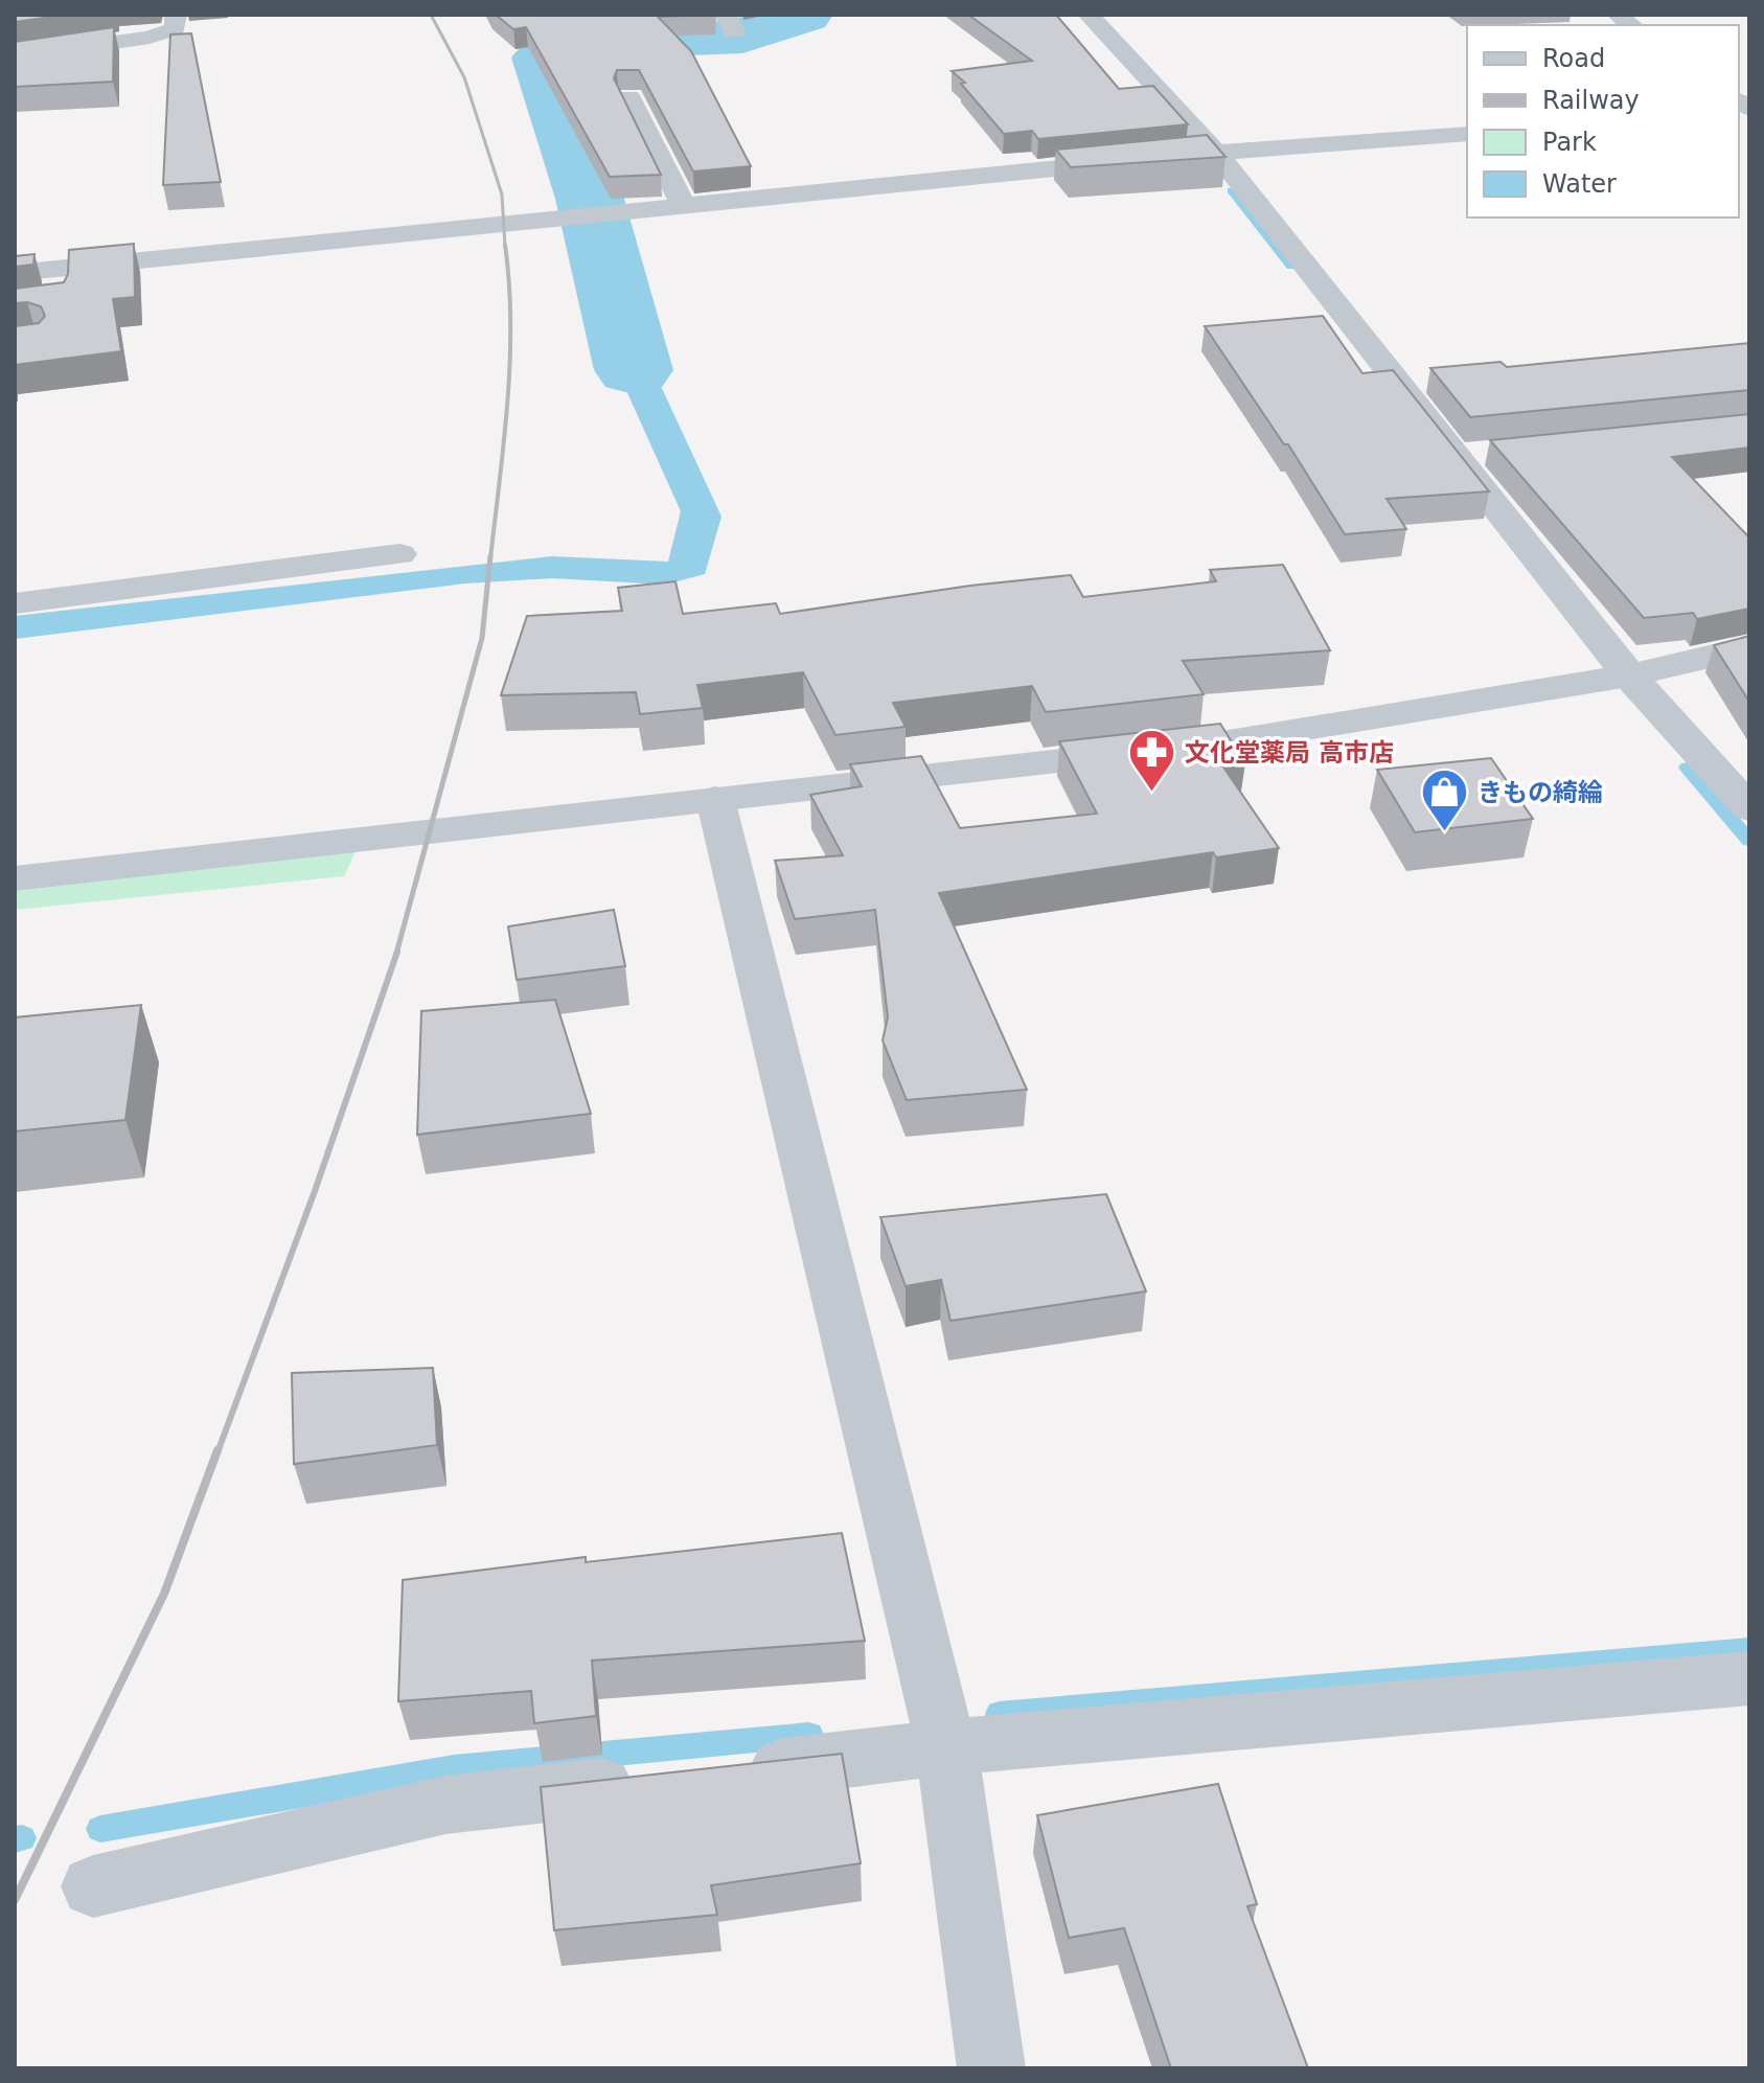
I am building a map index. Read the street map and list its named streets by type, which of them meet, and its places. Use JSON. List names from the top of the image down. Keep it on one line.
{"places":{"pharmacy":["文化堂薬局 高市店"],"shop":["きもの綺綸"]},"legend":["Road","Railway","Park","Water"]}
